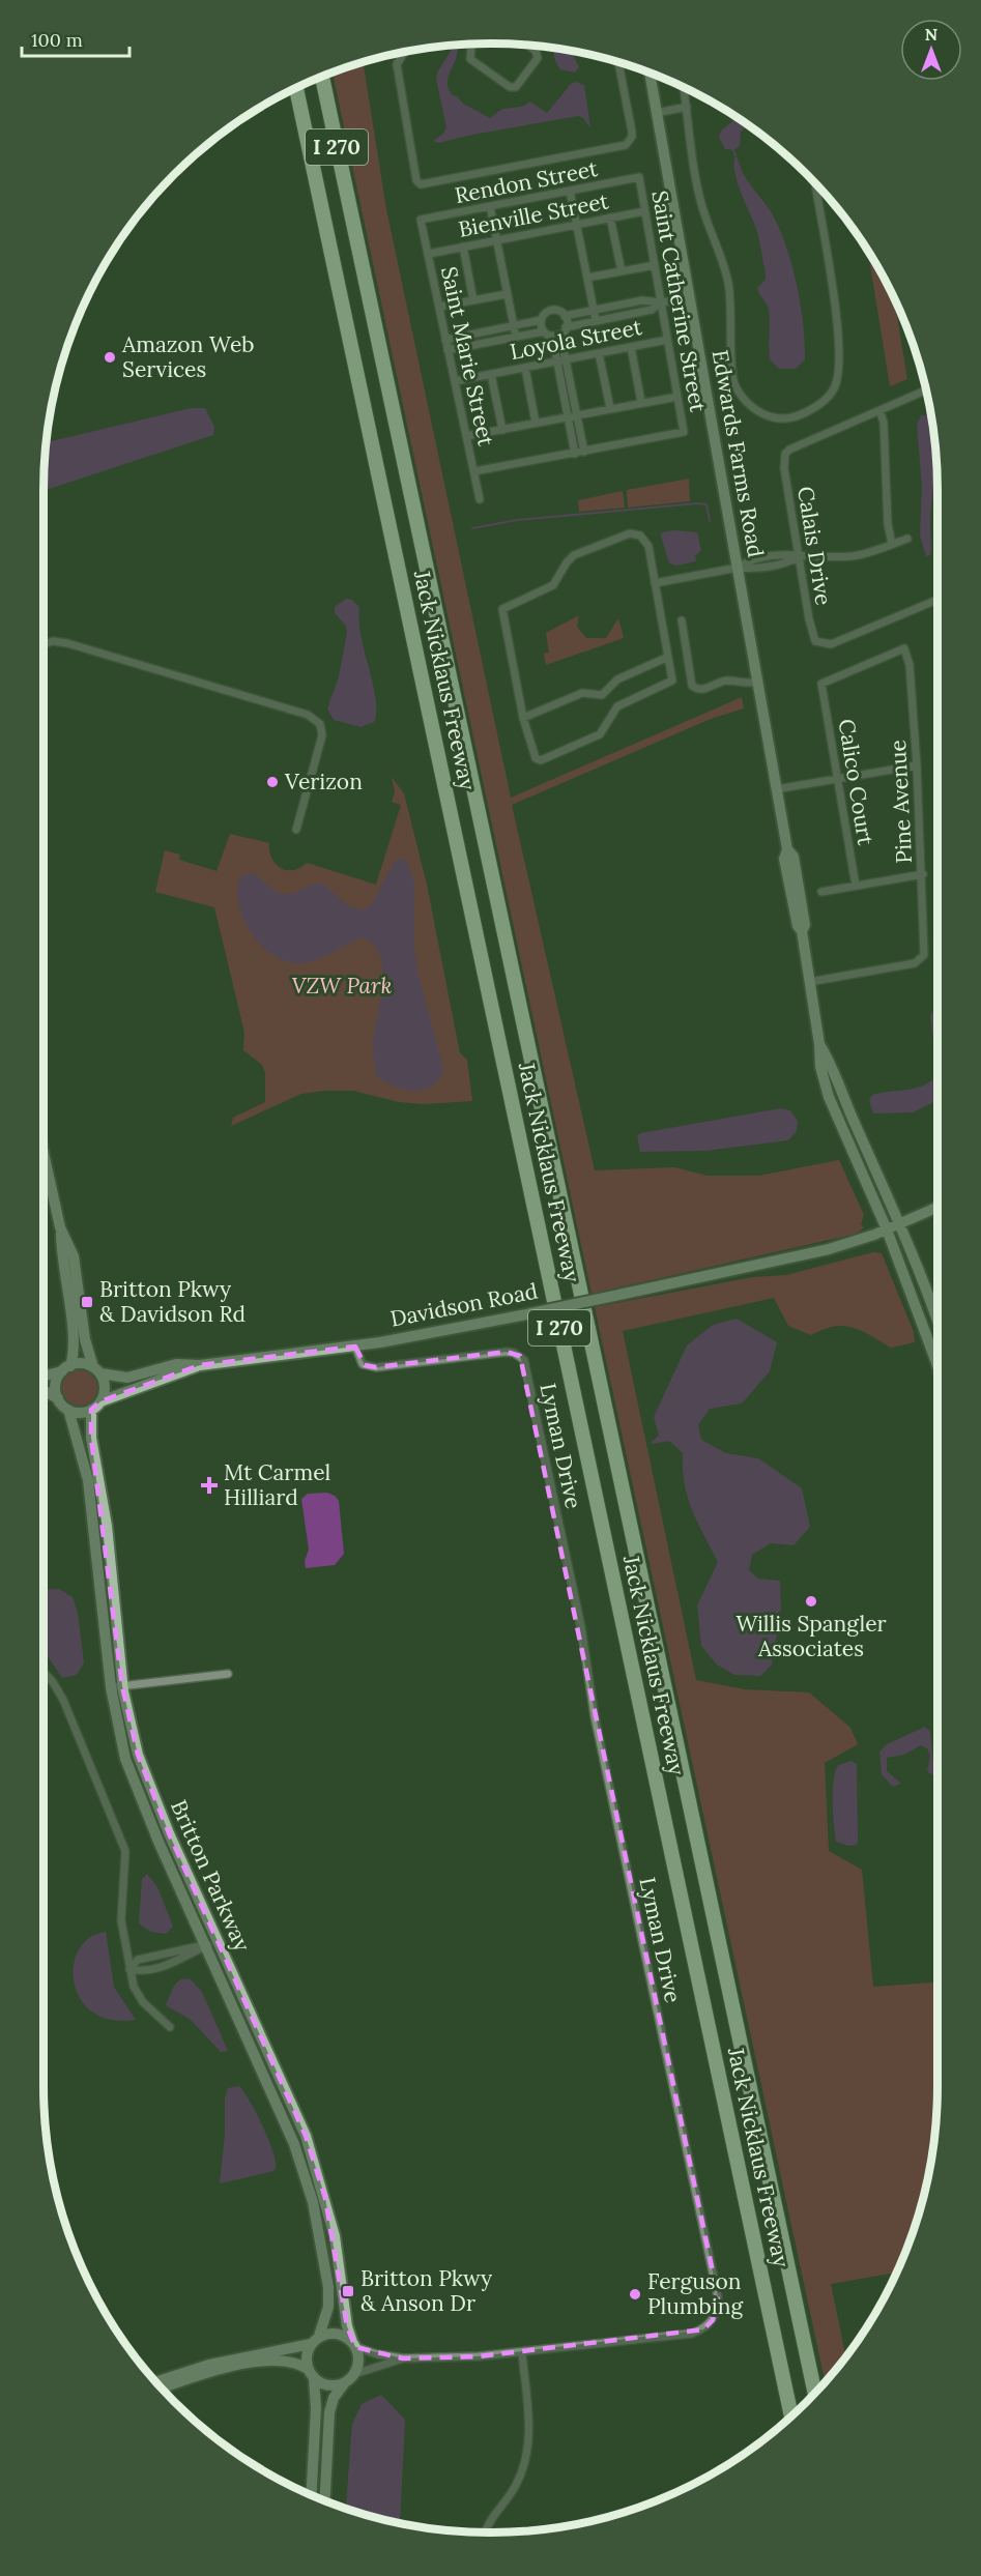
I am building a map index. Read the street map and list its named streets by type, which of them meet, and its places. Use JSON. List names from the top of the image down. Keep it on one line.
{"streets":{"highway":["I 270","Jack Nicklaus Freeway"],"main road":["Edwards Farms Road","Davidson Road","Britton Parkway"],"street":["Rendon Street","Bienville Street","Saint Catherine Street","Loyola Street","Saint Marie Street","Calais Drive","Calico Court","Pine Avenue","Lyman Drive"]},"crossings":[["Rendon Street","Saint Catherine Street"],["Rendon Street","Saint Marie Street"],["Bienville Street","Saint Catherine Street"],["Bienville Street","Saint Marie Street"],["Saint Catherine Street","Loyola Street"],["Loyola Street","Saint Marie Street"],["Edwards Farms Road","Pine Avenue"],["Edwards Farms Road","Davidson Road"],["Calico Court","Pine Avenue"],["Davidson Road","Lyman Drive"],["Davidson Road","Britton Parkway"]],"parks":["VZW Park"],"places":{"other":["Amazon Web Services","Verizon","Willis Spangler Associates","Ferguson Plumbing"],"transit":["Britton Pkwy & Davidson Rd","Britton Pkwy & Anson Dr"],"health":["Mt Carmel Hilliard"]},"scale_bar":"100 m","north":"top"}
